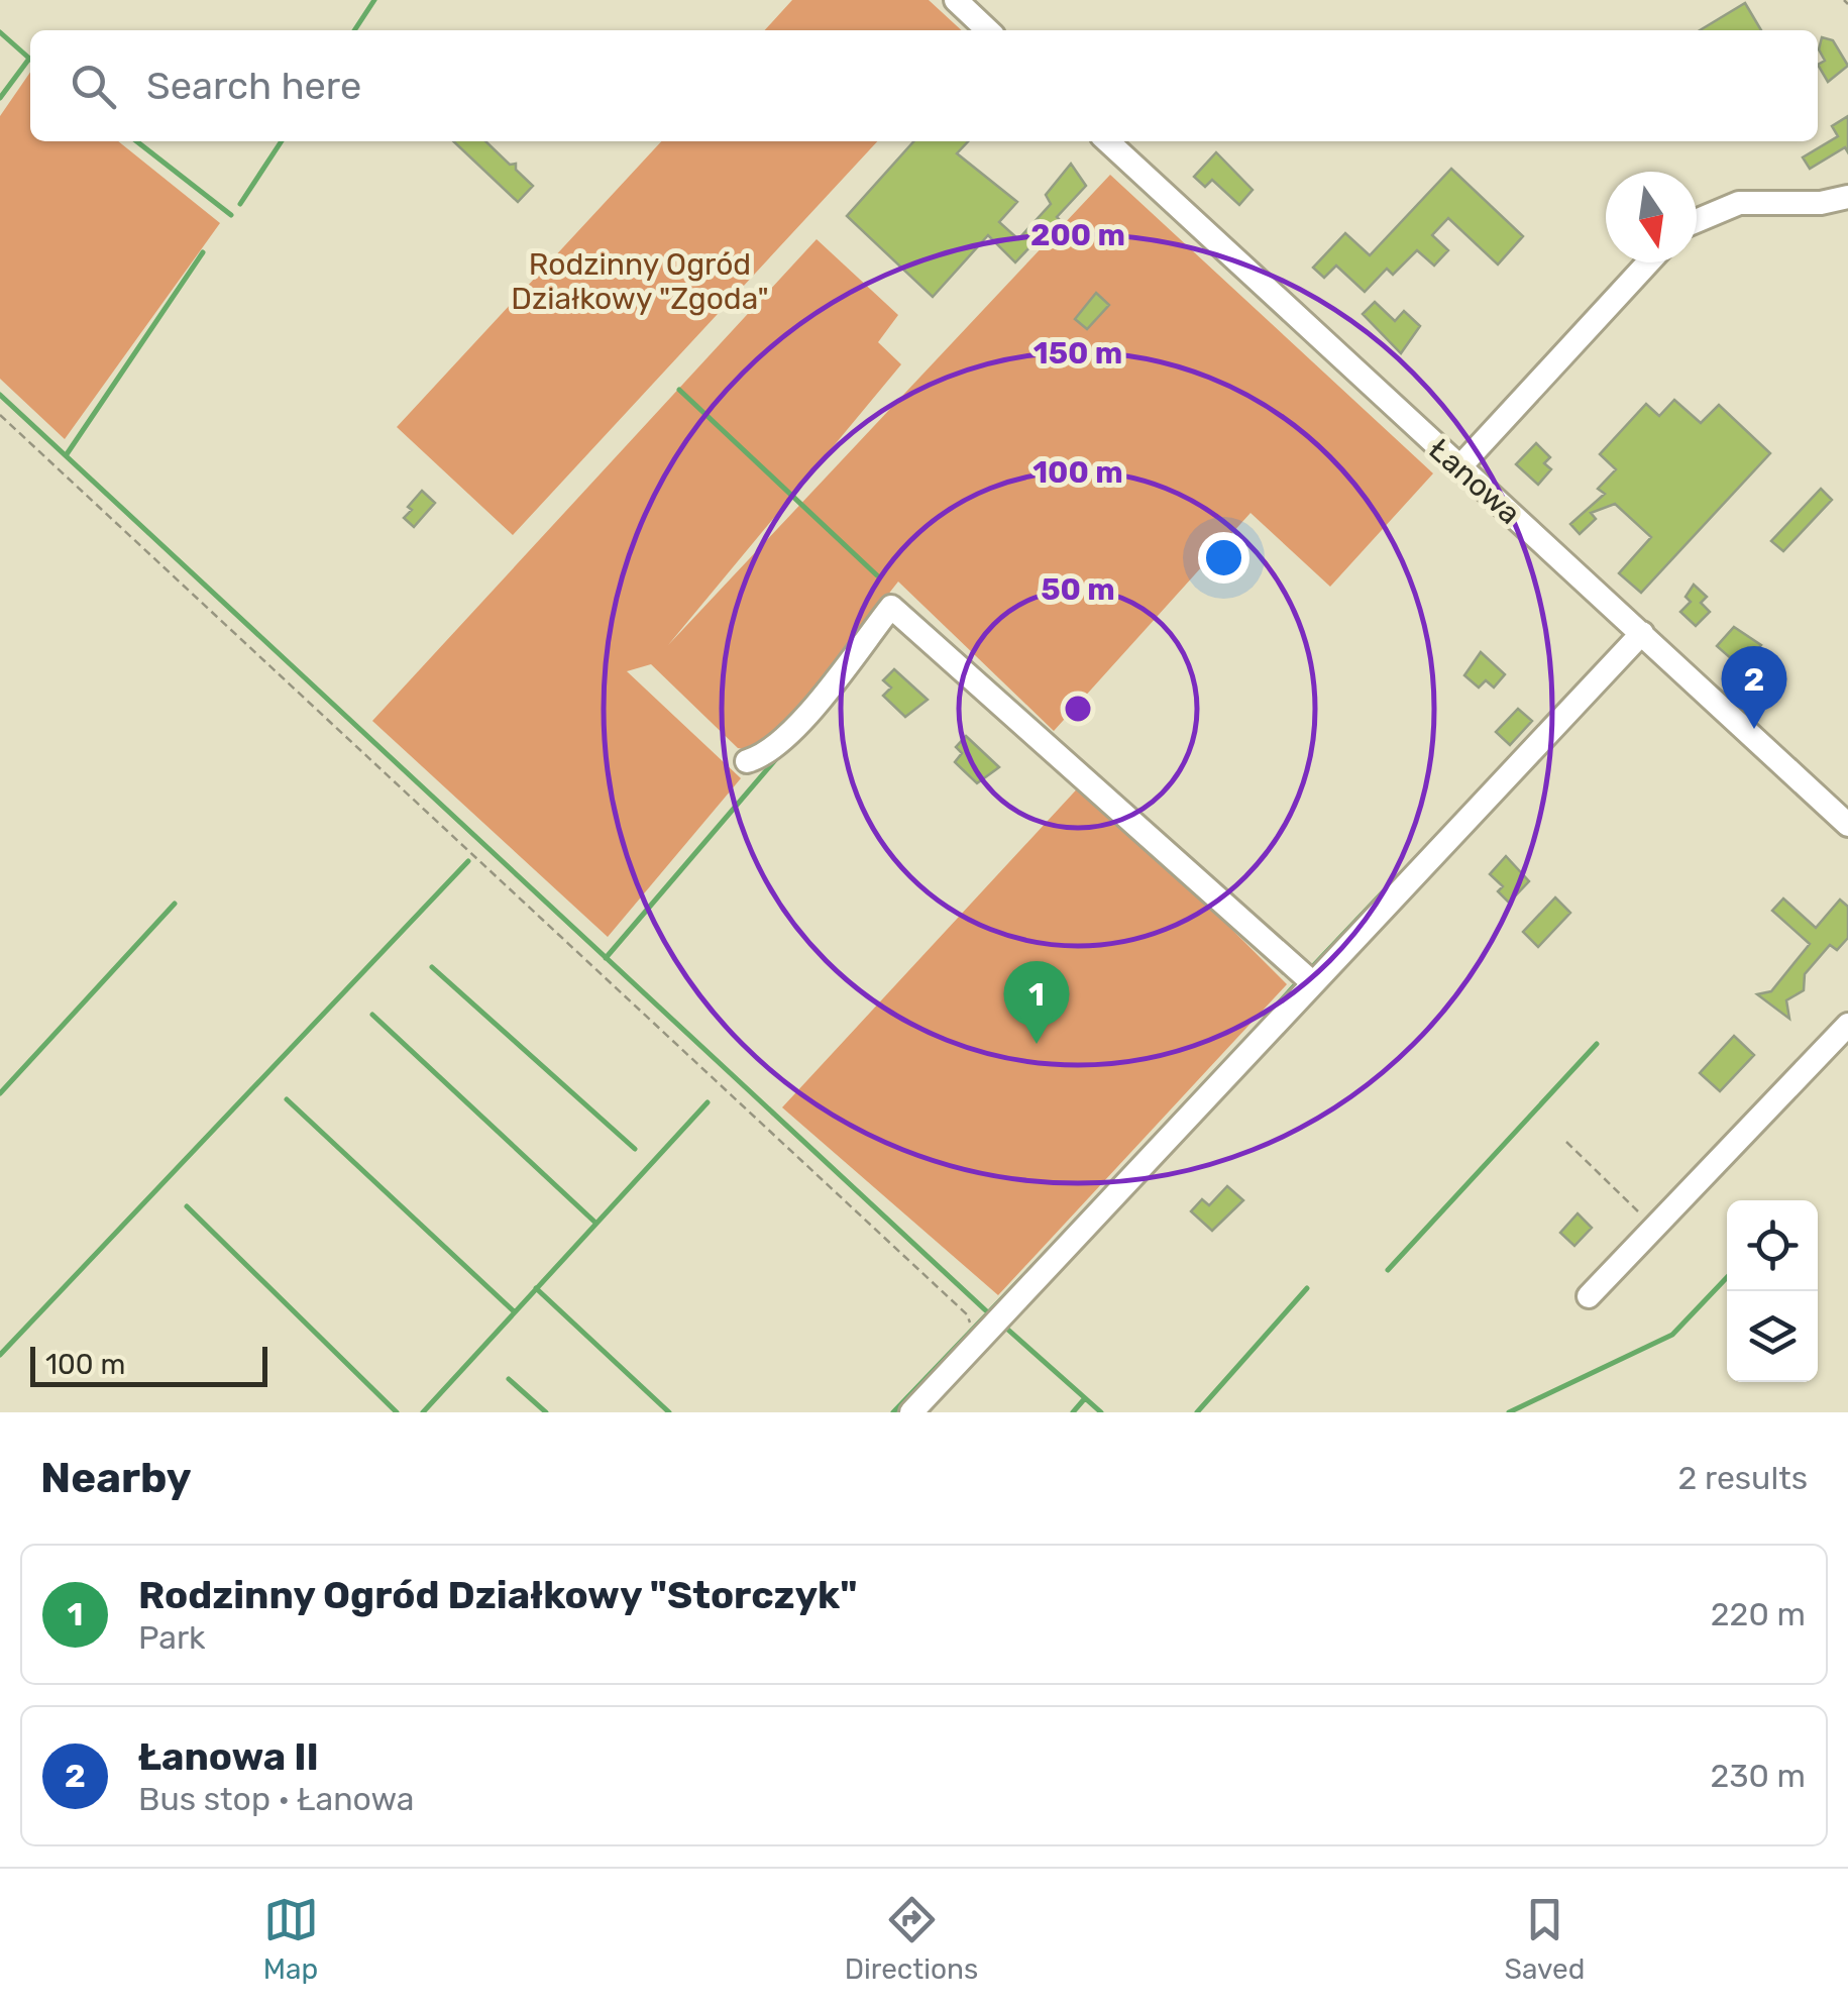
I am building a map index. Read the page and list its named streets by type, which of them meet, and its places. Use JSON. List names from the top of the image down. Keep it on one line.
{"streets":{"street":["Łanowa"]},"parks":["Rodzinny Ogród Działkowy \"Zgoda\""],"scale_bar":"100 m","north":"bottom","page":{"search":"Search here","pins":["2","1"],"scale":"100 m","heading":["Nearby","2 results"],"list":[{"mark":"1","name":"Rodzinny Ogród Działkowy \"Storczyk\"","note":"Park","value":"220 m"},{"mark":"2","name":"Łanowa II","note":"Bus stop · Łanowa","value":"230 m"}],"nav":["Map","Directions","Saved"]},"rings":["200 m","150 m","100 m","50 m"]}
